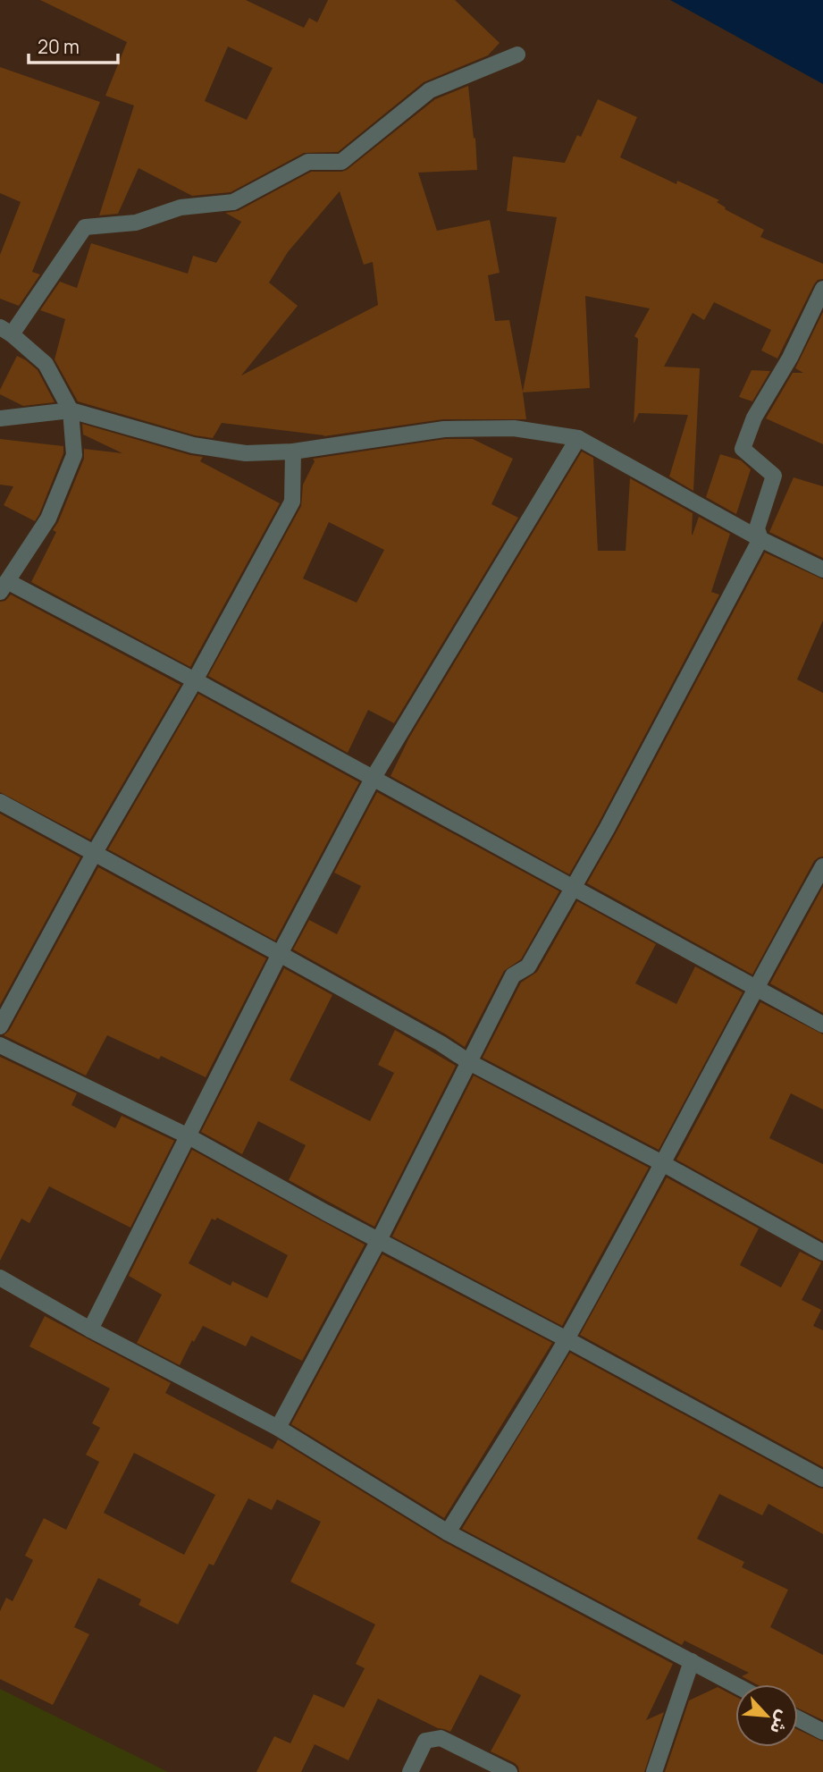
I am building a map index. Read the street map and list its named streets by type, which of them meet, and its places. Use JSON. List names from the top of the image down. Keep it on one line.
{"scale_bar":"20 m","north":"bottom right"}
